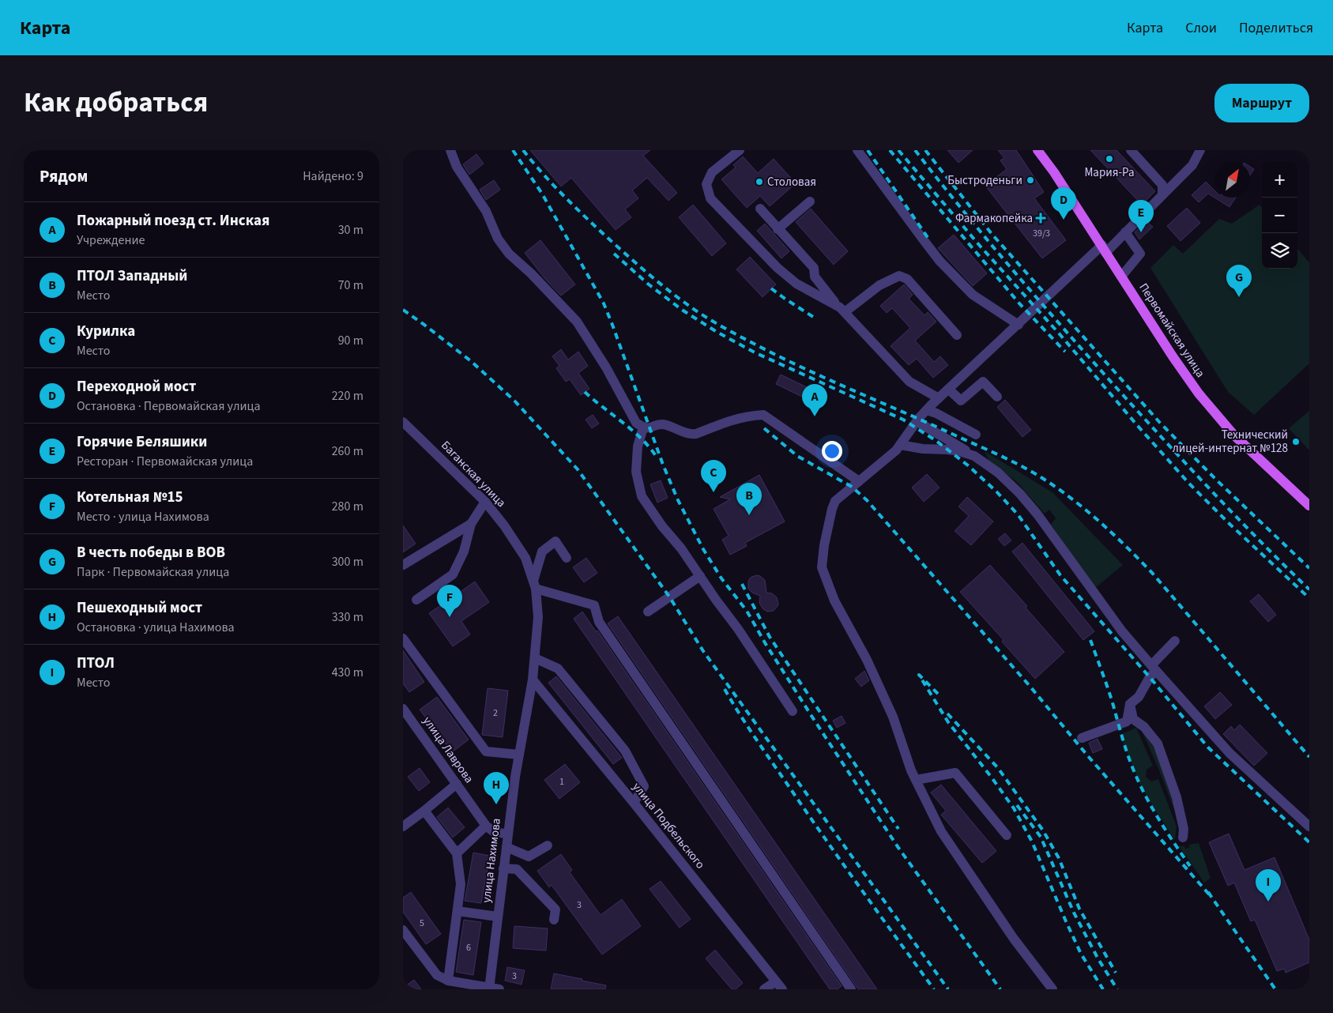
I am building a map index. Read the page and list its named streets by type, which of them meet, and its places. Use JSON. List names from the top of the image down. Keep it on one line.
{"streets":{"main road":["Первомайская улица"],"street":["Баганская улица","улица Лаврова","улица Подбельского","улица Нахимова"]},"crossings":[["Баганская улица","улица Нахимова"],["улица Лаврова","улица Нахимова"],["улица Подбельского","улица Нахимова"]],"places":{"other":["Мария-Ра","Быстроденьги","Столовая","Технический лицей-интернат №128"],"health":["Фармакопейка"]},"house_numbers":["39/3","2","1","3","5","6","3"],"north":"top right","page":{"header":"Карта","nav":["Карта","Слои","Поделиться"],"title":"Как добраться","buttons":"Маршрут","heading":["Рядом","Найдено: 9"],"map_buttons":["+","−"],"pins":["D","E","G","A","C","B","F","H","I"],"list":[{"mark":"A","name":"Пожарный поезд ст. Инская","note":"Учреждение","value":"30 m"},{"mark":"B","name":"ПТОЛ Западный","note":"Место","value":"70 m"},{"mark":"C","name":"Курилка","note":"Место","value":"90 m"},{"mark":"D","name":"Переходной мост","note":"Остановка · Первомайская улица","value":"220 m"},{"mark":"E","name":"Горячие Беляшики","note":"Ресторан · Первомайская улица","value":"260 m"},{"mark":"F","name":"Котельная №15","note":"Место · улица Нахимова","value":"280 m"},{"mark":"G","name":"В честь победы в ВОВ","note":"Парк · Первомайская улица","value":"300 m"},{"mark":"H","name":"Пешеходный мост","note":"Остановка · улица Нахимова","value":"330 m"},{"mark":"I","name":"ПТОЛ","note":"Место","value":"430 m"}]}}
